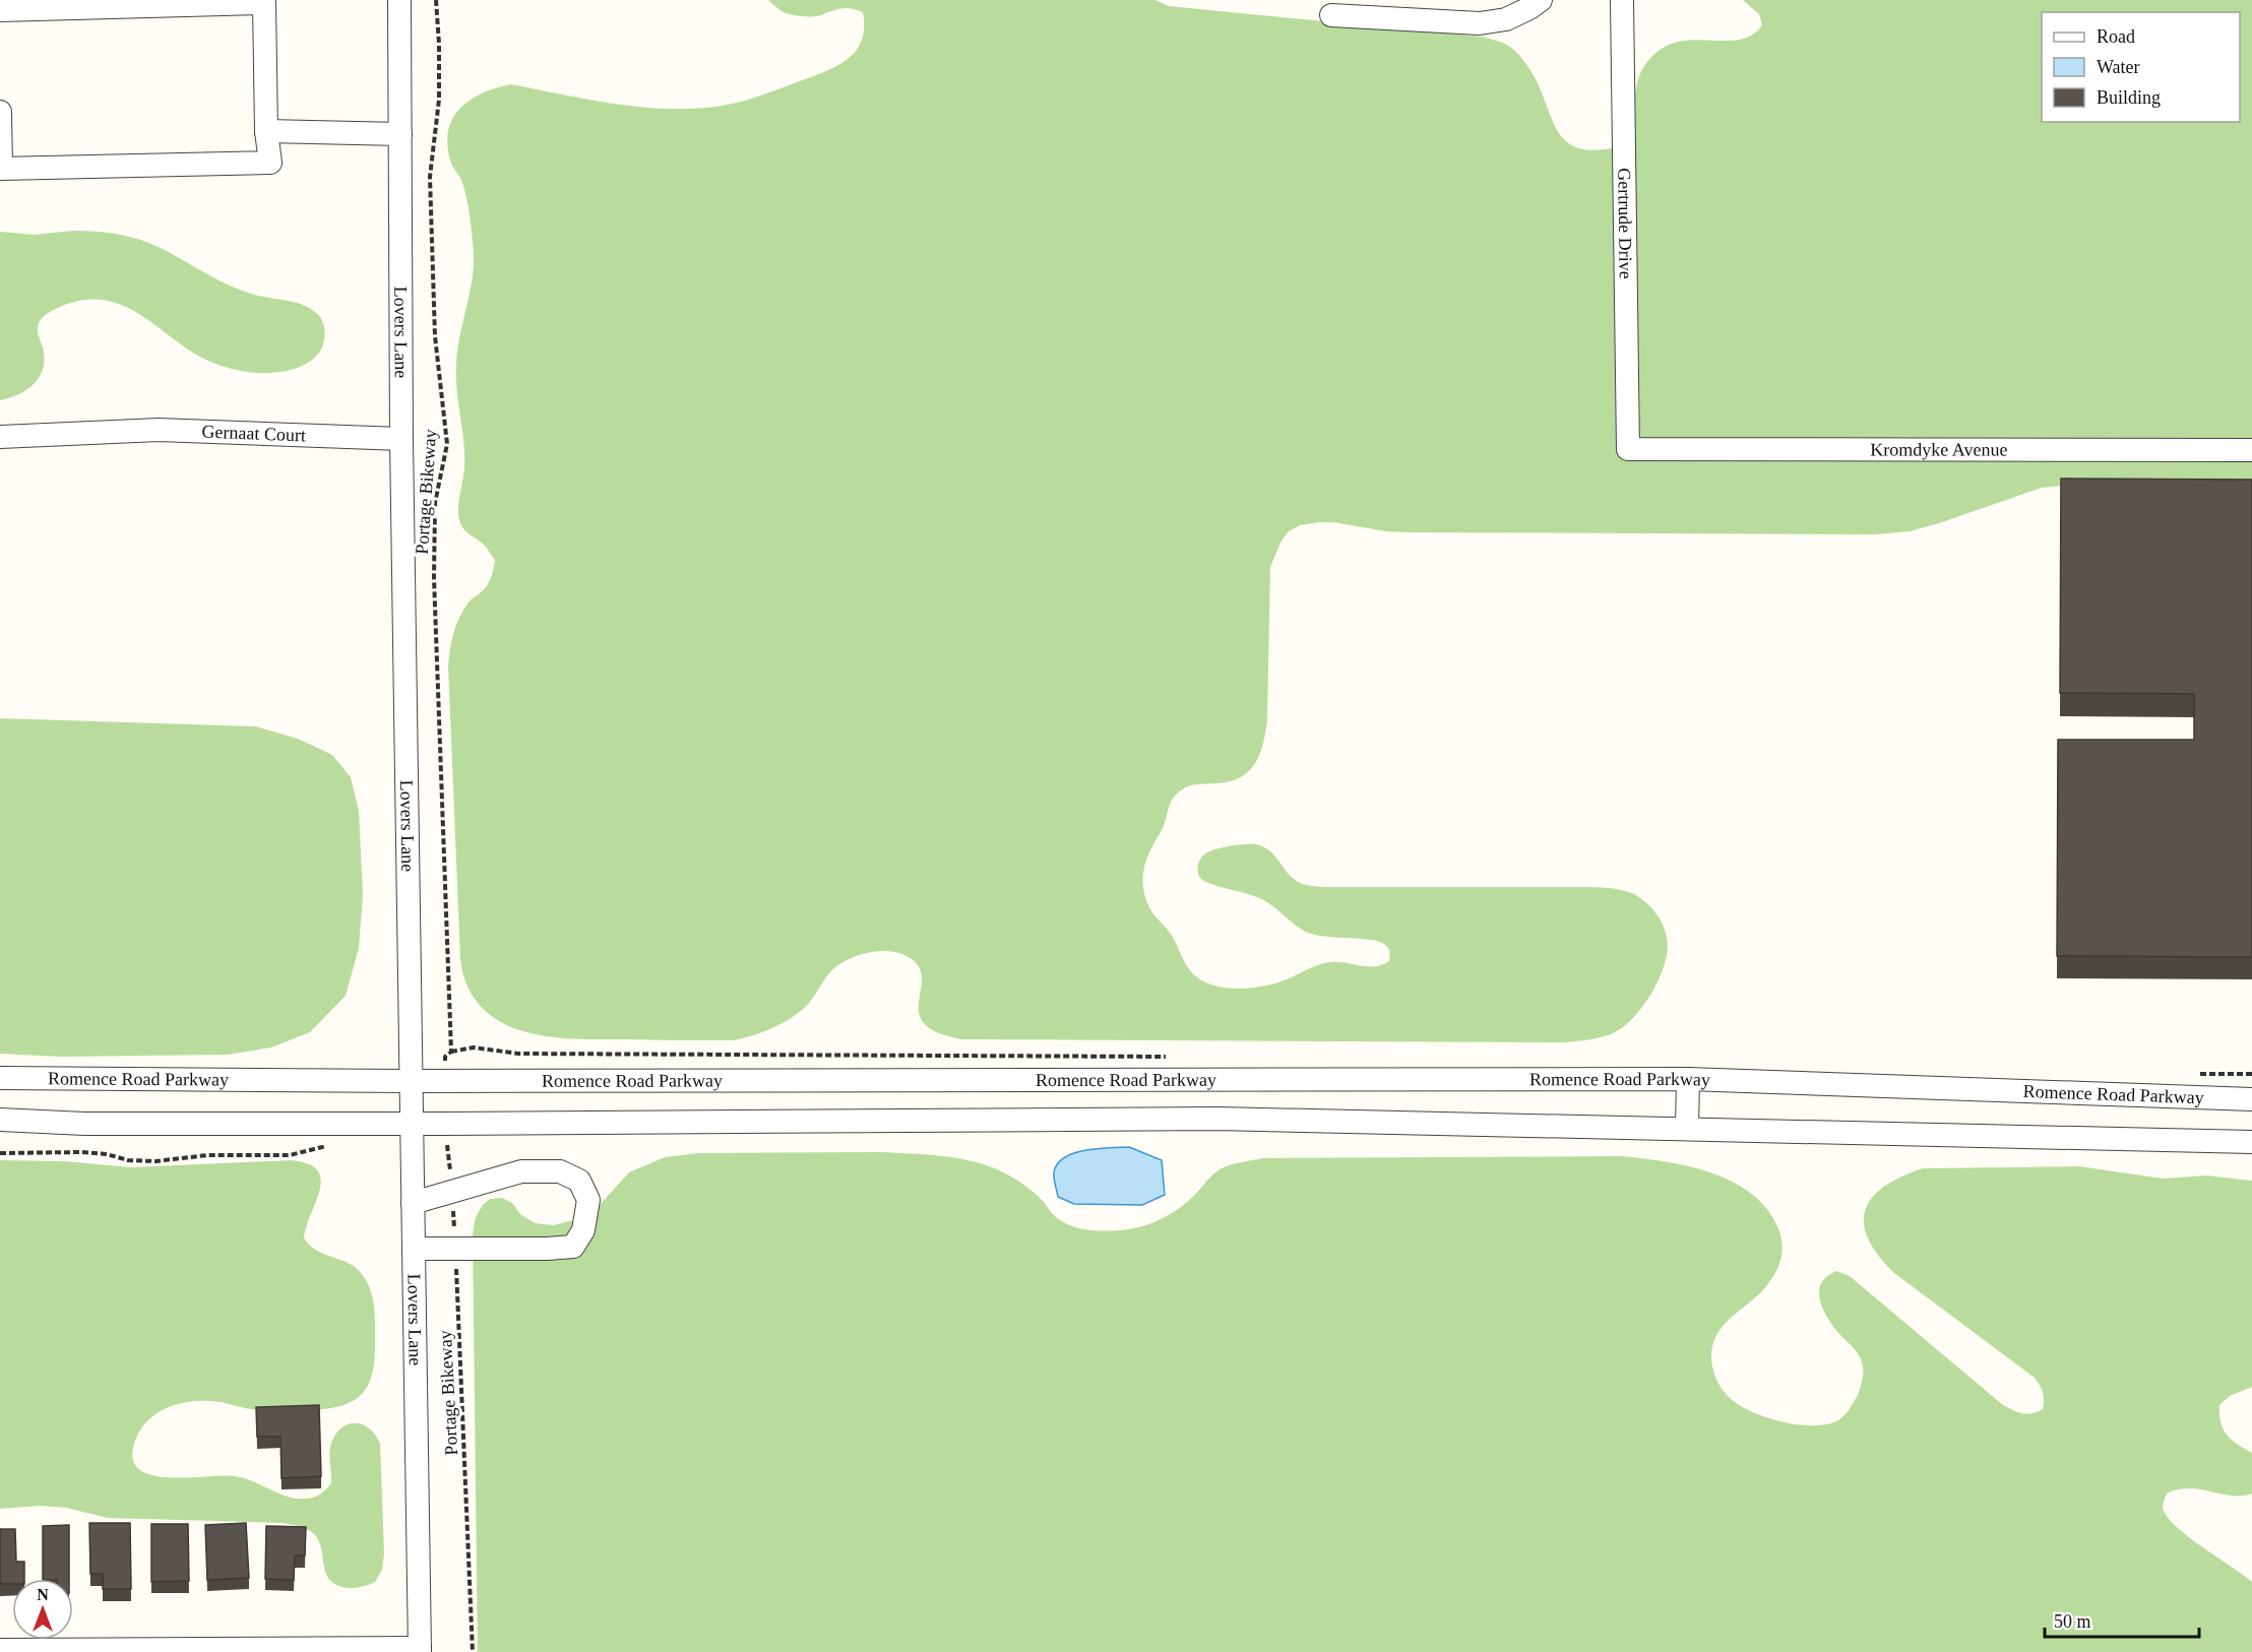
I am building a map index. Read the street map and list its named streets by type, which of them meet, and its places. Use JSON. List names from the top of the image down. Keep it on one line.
{"streets":{"street":["Gertrude Drive","Lovers Lane","Gernaat Court","Kromdyke Avenue","Romence Road Parkway"],"path":["Portage Bikeway"]},"crossings":[["Gertrude Drive","Kromdyke Avenue"],["Lovers Lane","Gernaat Court"],["Lovers Lane","Romence Road Parkway"]],"legend":["Road","Water","Building"],"scale_bar":"50 m","north":"top"}
